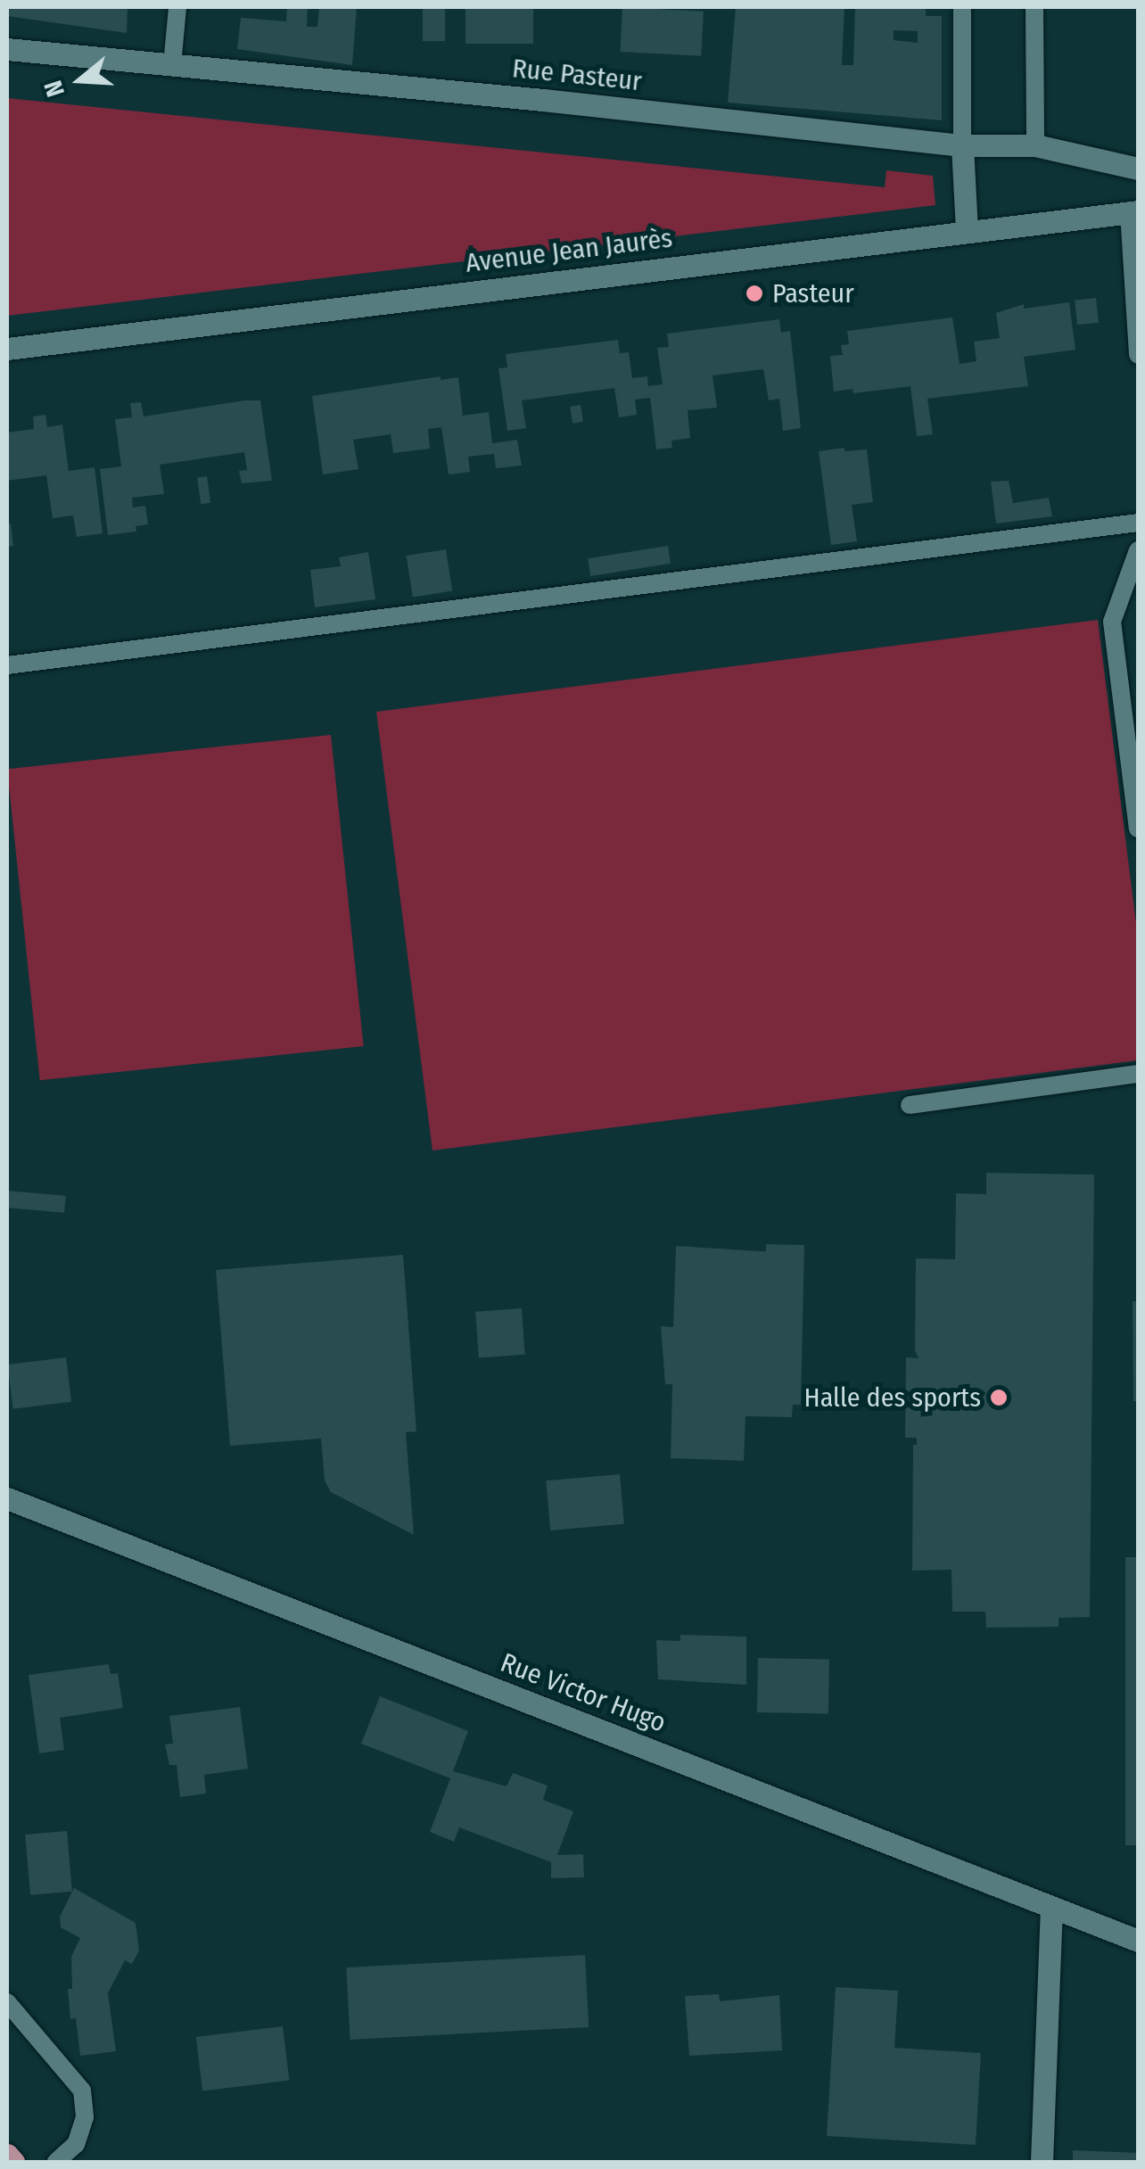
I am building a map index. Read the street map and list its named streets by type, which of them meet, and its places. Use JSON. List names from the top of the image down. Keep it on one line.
{"streets":{"street":["Rue Pasteur","Avenue Jean Jaurès","Rue Victor Hugo"]},"places":["Pasteur","Halle des sports"],"north":"left"}
